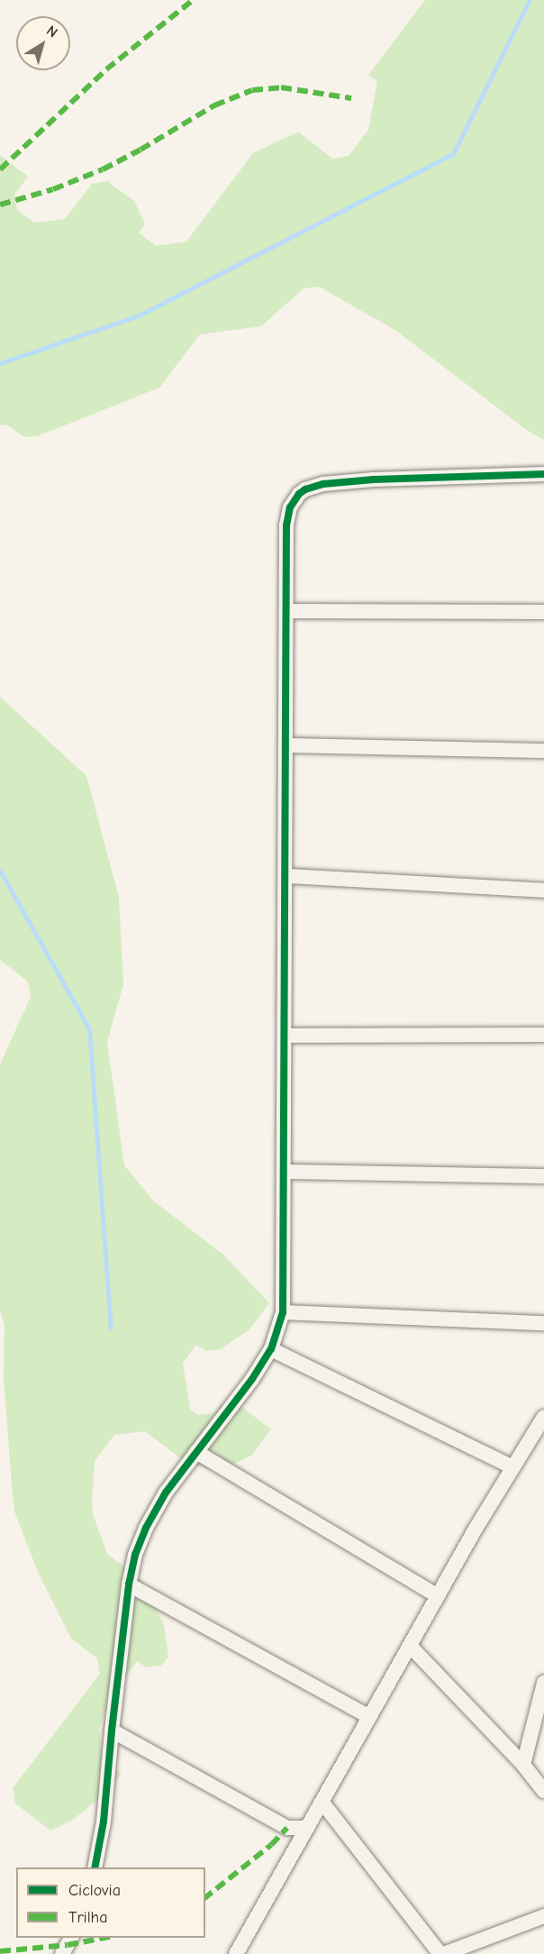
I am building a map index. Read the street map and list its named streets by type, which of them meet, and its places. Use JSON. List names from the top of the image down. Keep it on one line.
{"legend":["Ciclovia","Trilha"],"north":"top right"}
